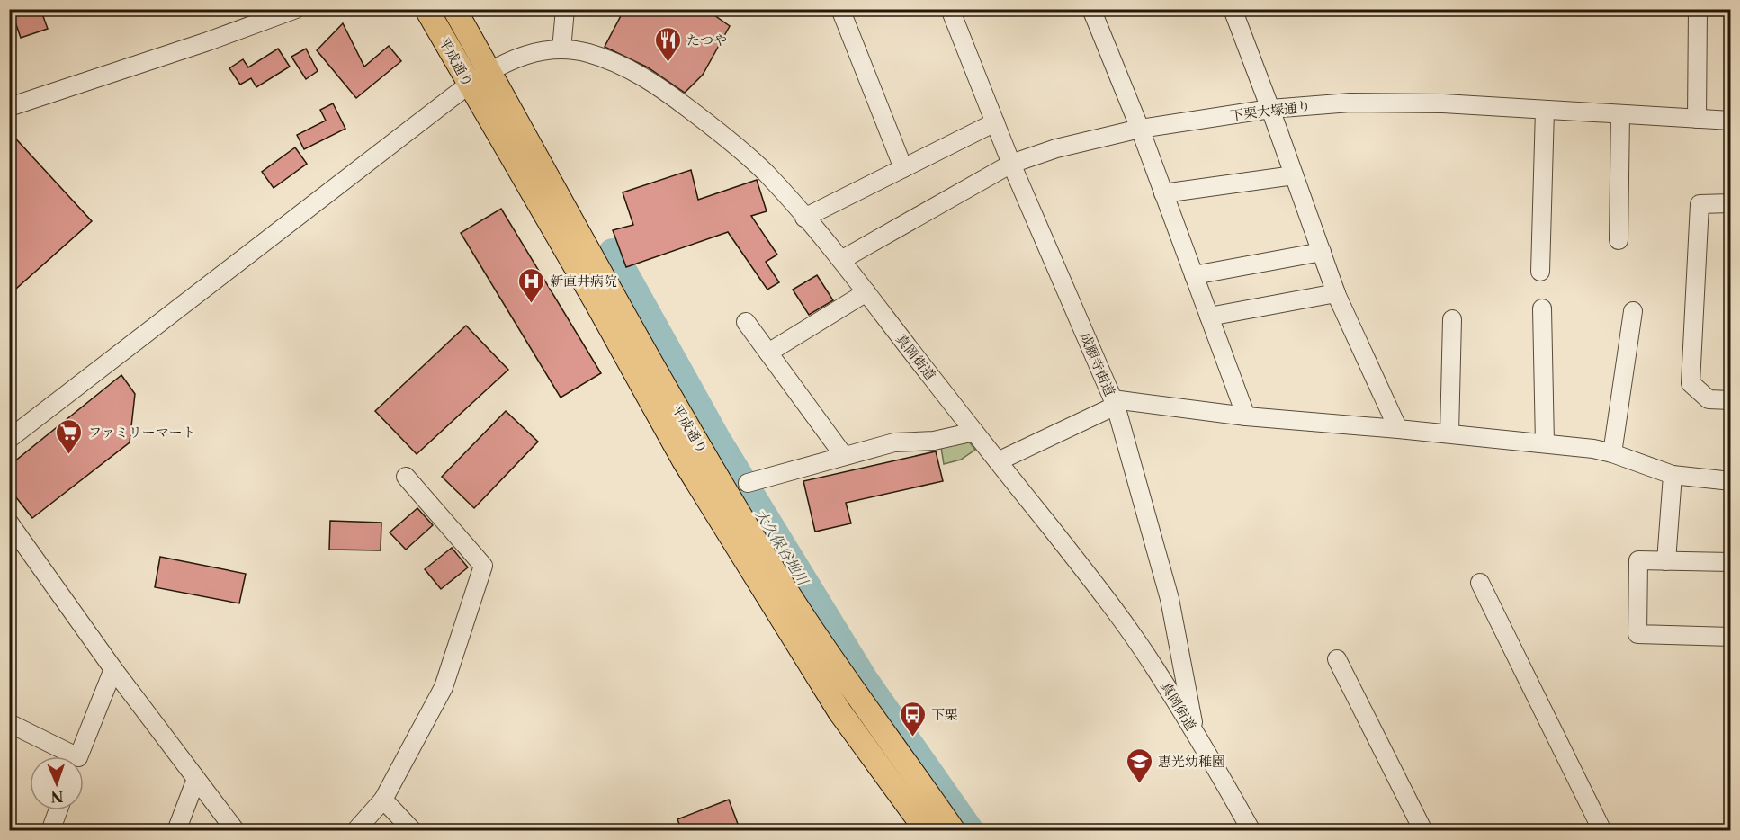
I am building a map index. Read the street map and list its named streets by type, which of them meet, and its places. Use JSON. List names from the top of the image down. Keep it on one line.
{"streets":{"main road":["平成通り"],"street":["下栗大塚通り","真岡街道","成願寺街道"]},"crossings":[["平成通り","真岡街道"],["下栗大塚通り","真岡街道"],["下栗大塚通り","成願寺街道"],["真岡街道","成願寺街道"]],"water":["大久保谷地川"],"places":{"restaurant":["たつや"],"hospital":["新直井病院"],"supermarket":["ファミリーマート"],"bus stop":["下栗"],"school or university":["恵光幼稚園"]},"north":"bottom"}
